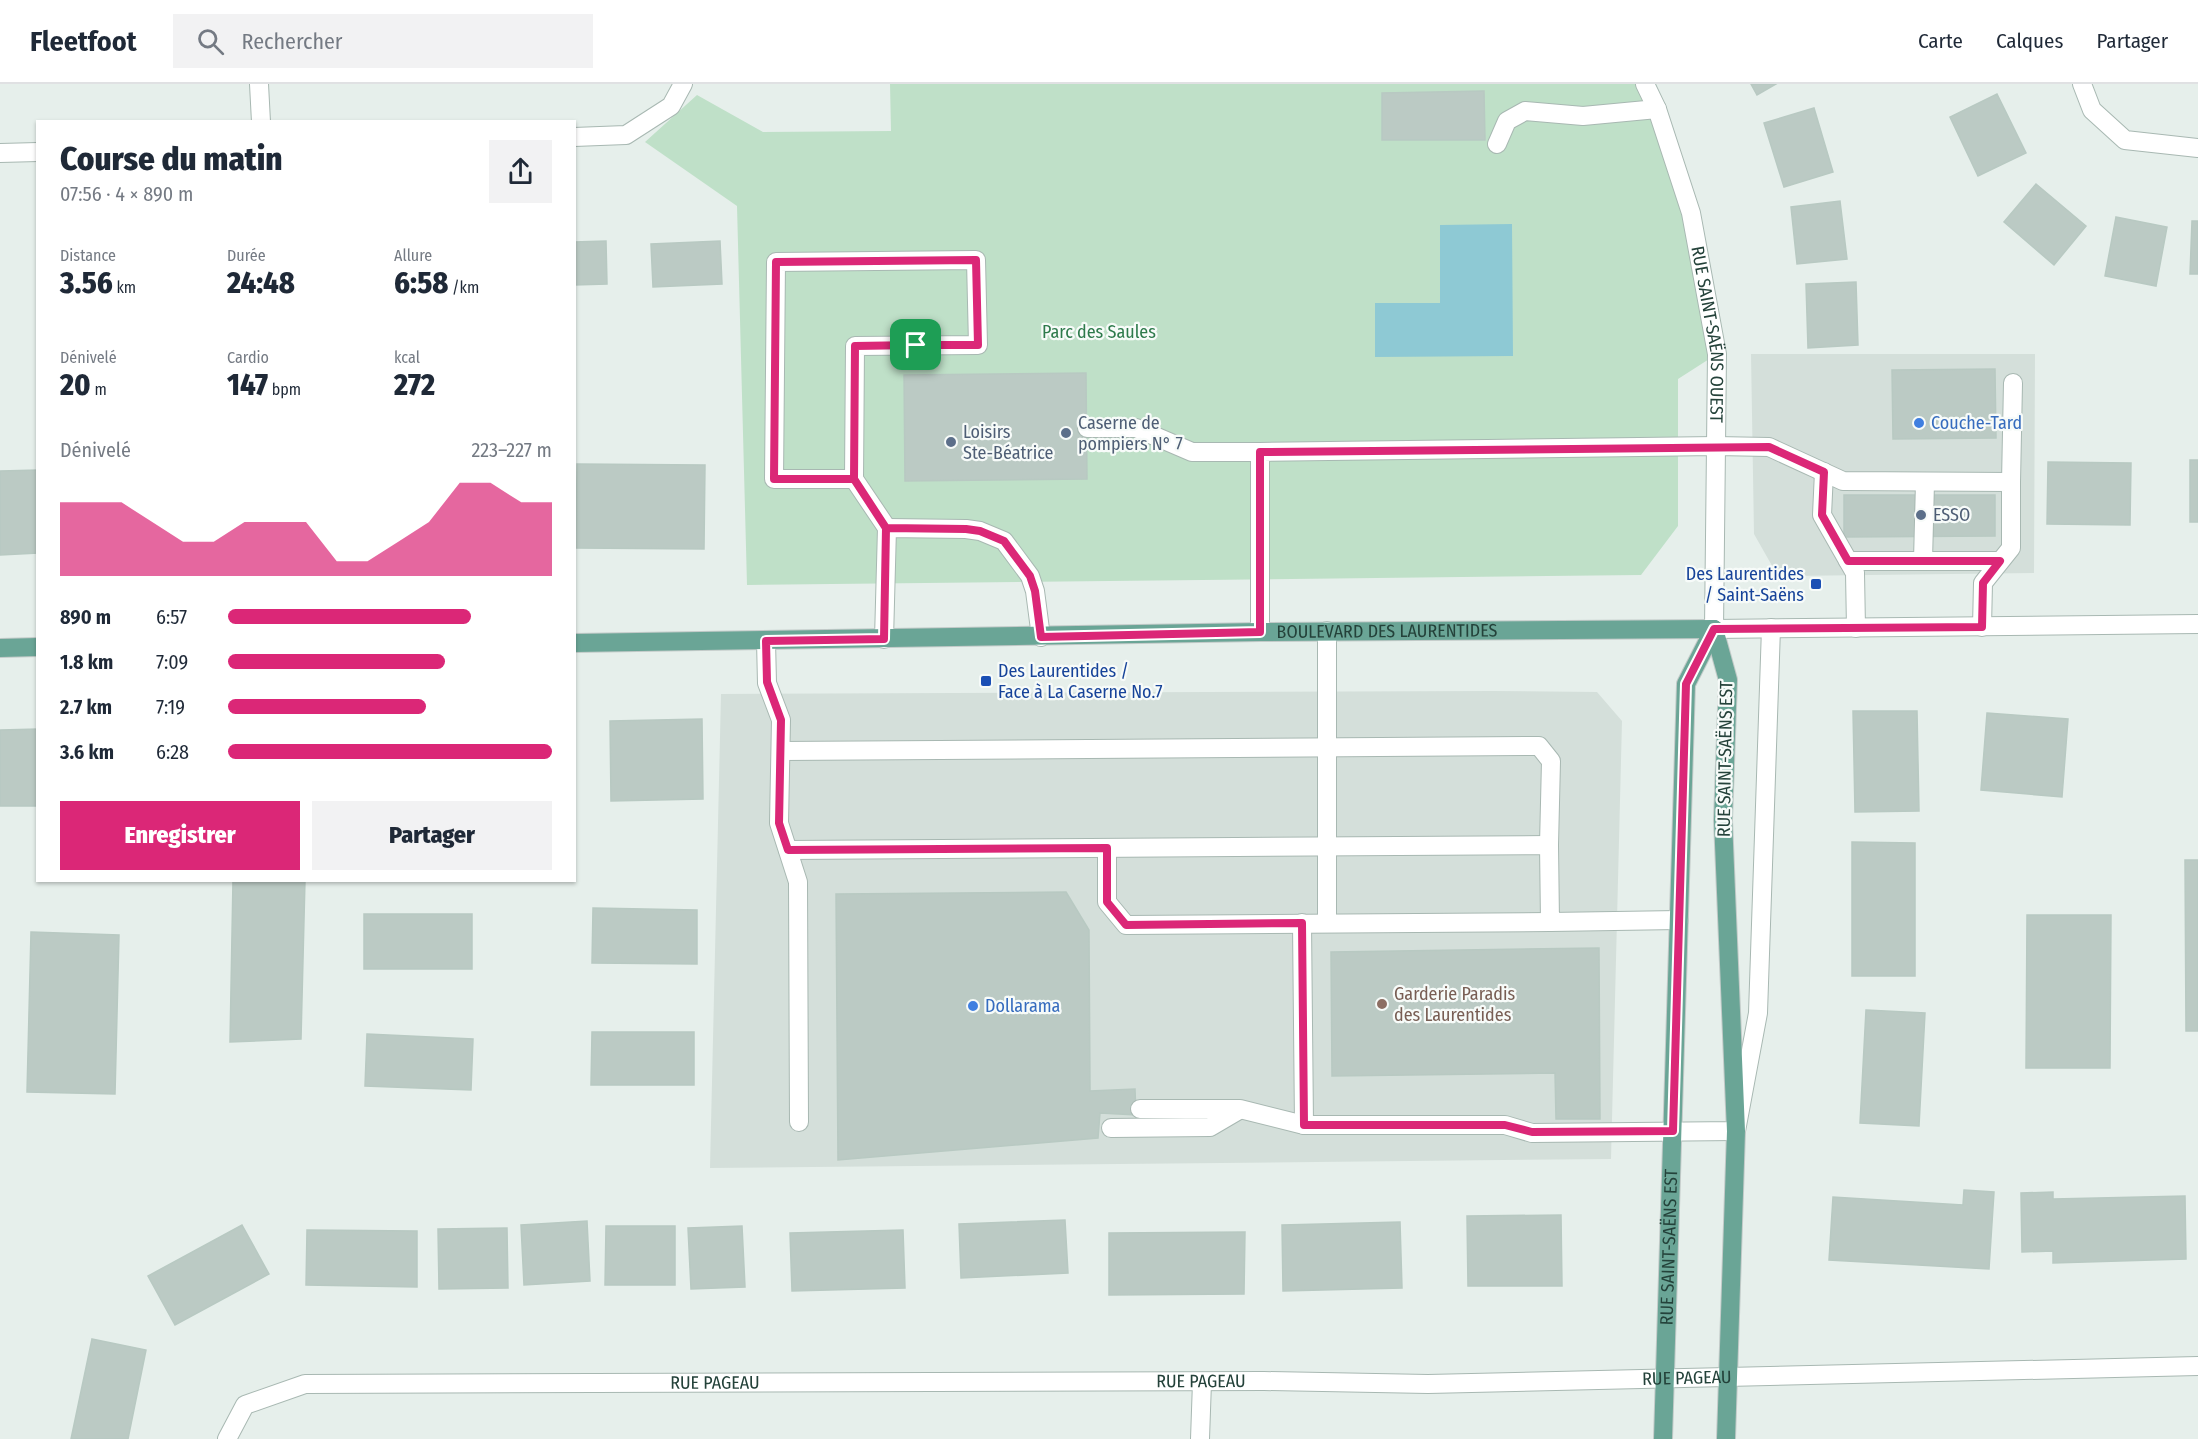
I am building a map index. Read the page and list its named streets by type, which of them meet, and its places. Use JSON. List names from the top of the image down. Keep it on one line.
{"streets":{"main road":["BOULEVARD DES LAURENTIDES","RUE SAINT-SAËNS EST"],"street":["RUE SAINT-SAËNS OUEST","RUE PAGEAU"]},"crossings":[["RUE SAINT-SAËNS OUEST","BOULEVARD DES LAURENTIDES"],["RUE SAINT-SAËNS OUEST","RUE SAINT-SAËNS EST"],["BOULEVARD DES LAURENTIDES","RUE SAINT-SAËNS EST"],["RUE SAINT-SAËNS EST","RUE PAGEAU"]],"parks":["Parc des Saules"],"places":{"other":["Couche-Tard","Caserne de pompiers N° 7","Loisirs Ste-Béatrice","ESSO","Garderie Paradis des Laurentides","Dollarama"],"transit":["Des Laurentides / Saint-Saëns","Des Laurentides / Face à La Caserne No.7"]},"page":{"header":"Fleetfoot","search":"Rechercher","nav":["Carte","Calques","Partager"],"heading":["Course du matin","07:56 · 4 × 890 m"],"stats":[["Distance","3.56 km"],["Durée","24:48"],["Allure","6:58 /km"],["Dénivelé","20 m"],["Cardio","147 bpm"],["kcal","272"]],"chart":["Dénivelé","223–227 m"],"list":[{"name":"890 m","note":"6:57"},{"name":"1.8 km","note":"7:09"},{"name":"2.7 km","note":"7:19"},{"name":"3.6 km","note":"6:28"}],"buttons":["Enregistrer","Partager"]}}
